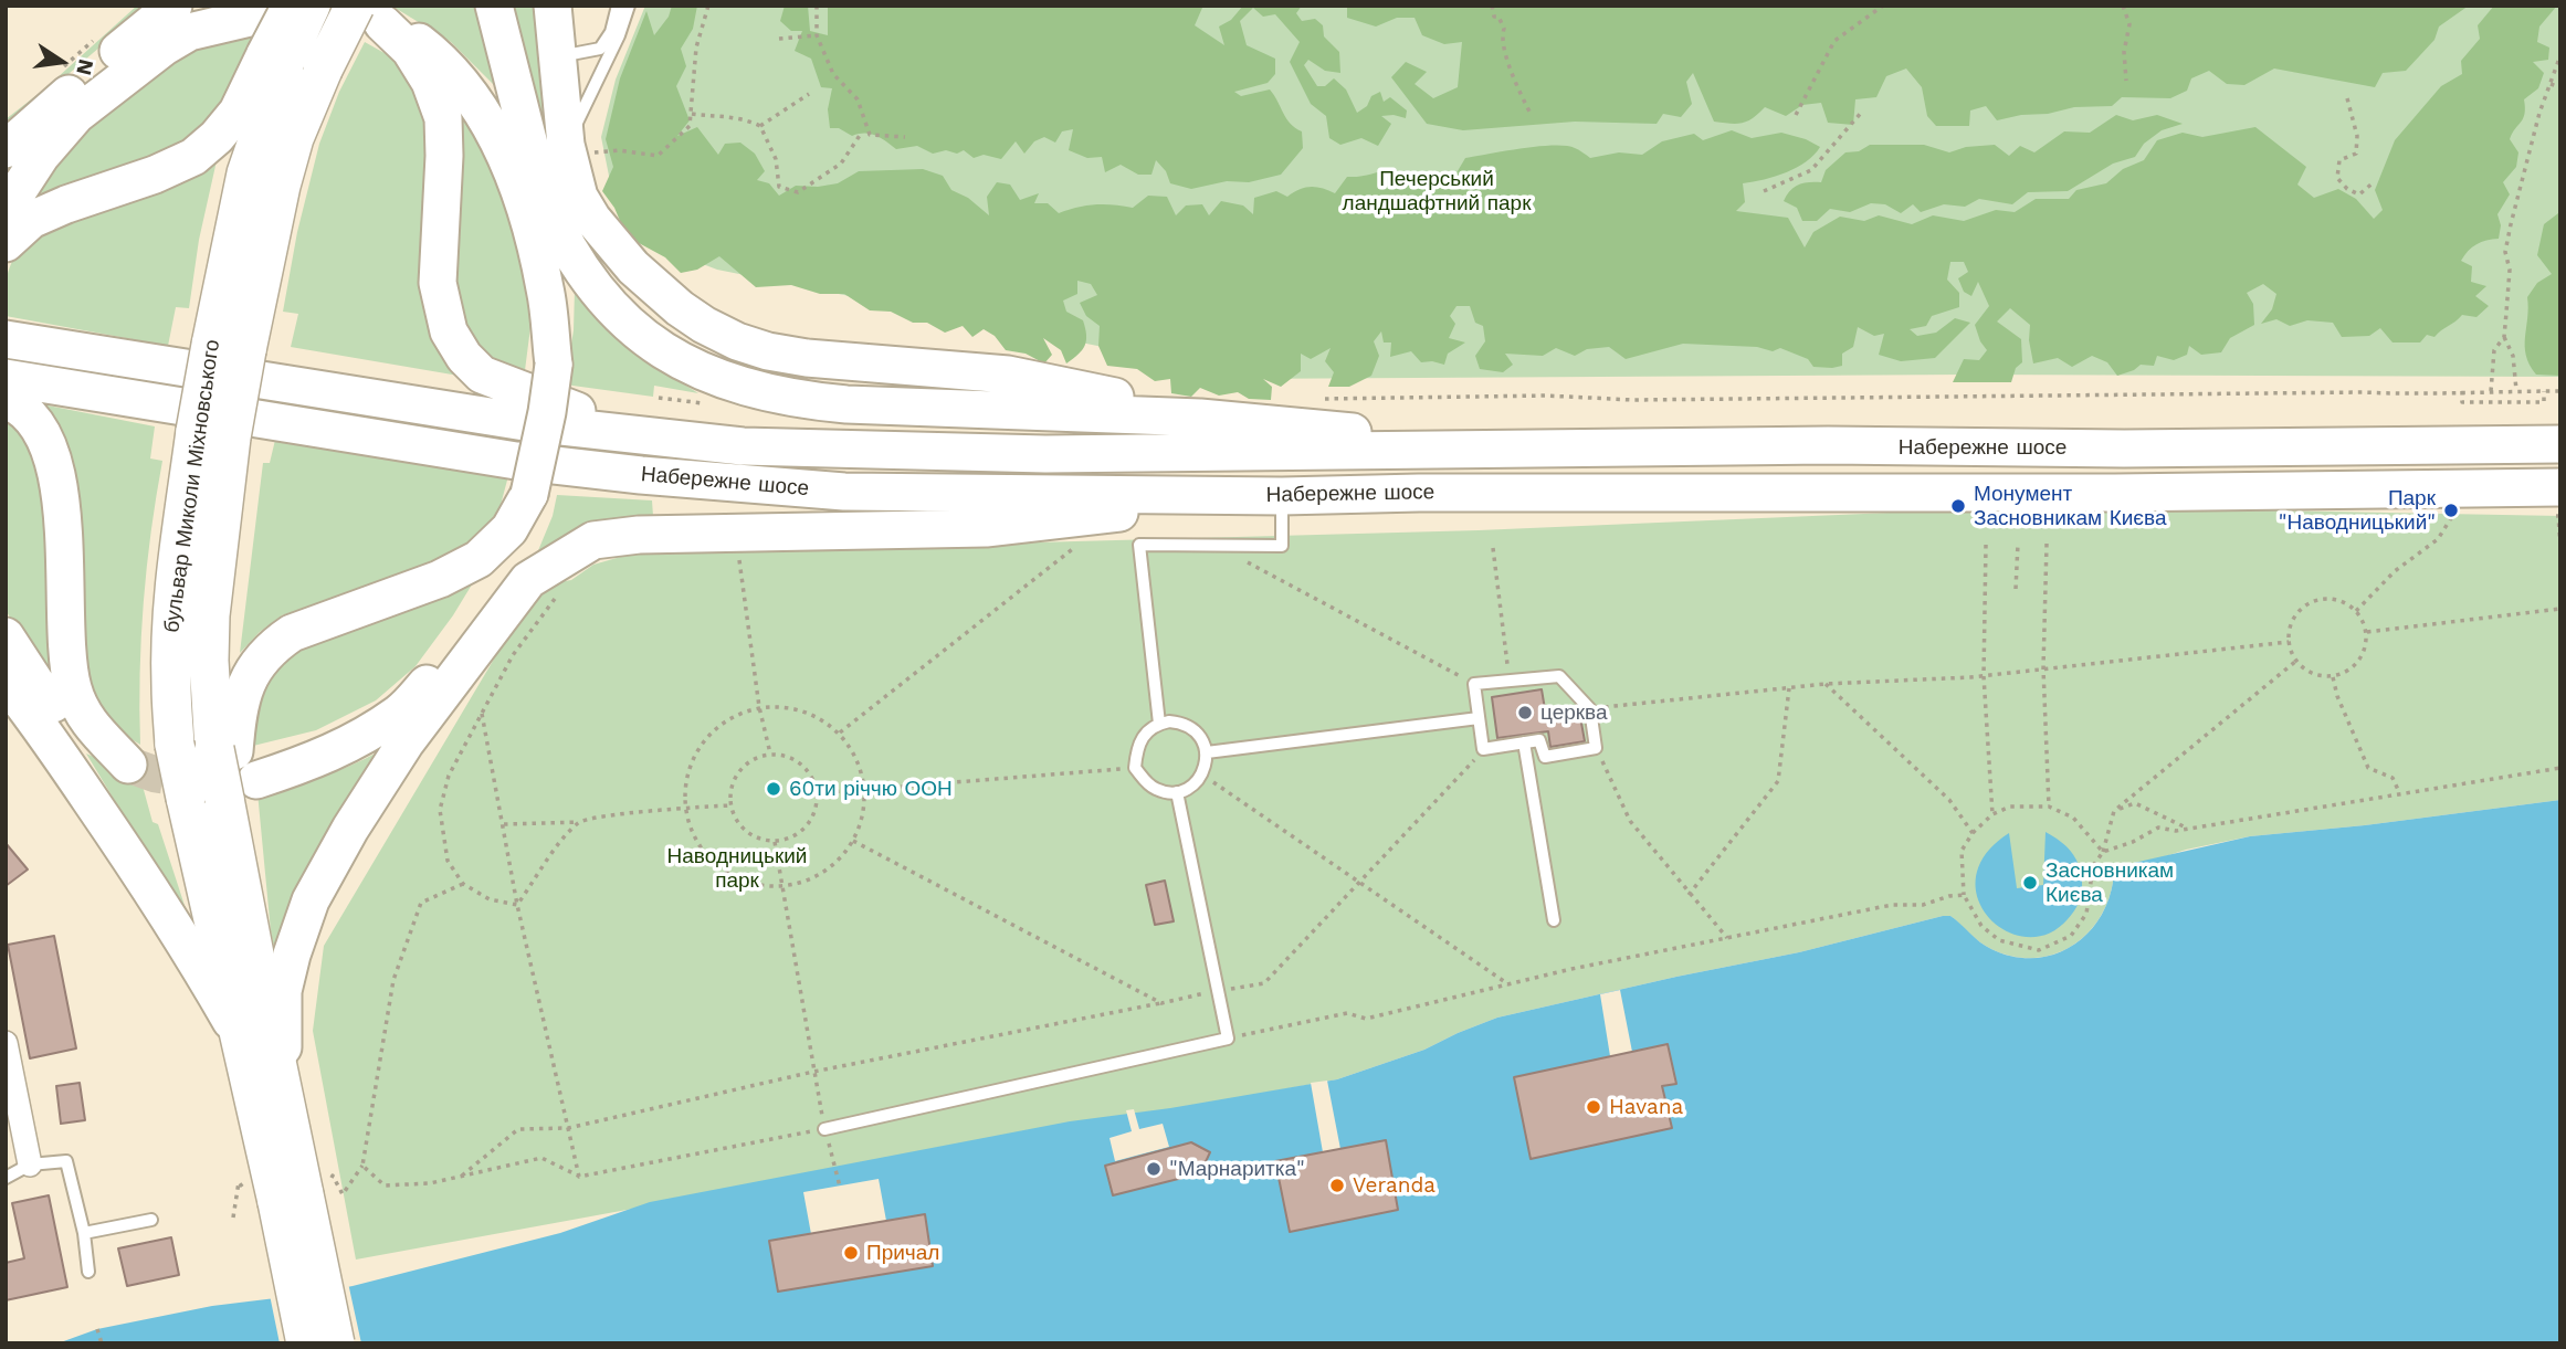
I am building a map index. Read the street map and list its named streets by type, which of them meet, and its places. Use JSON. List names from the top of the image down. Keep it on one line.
{"streets":{"highway":["бульвар Миколи Міхновського"],"main road":["Набережне шосе"]},"parks":["Печерський ландшафтний парк","Наводницький парк"],"places":["Монумент Засновникам Києва","Парк \"Наводницький\"","церква","60ти річчю ООН","Засновникам Києва","Havana","\"Марнаритка\"","Veranda","Причал"],"north":"right"}
